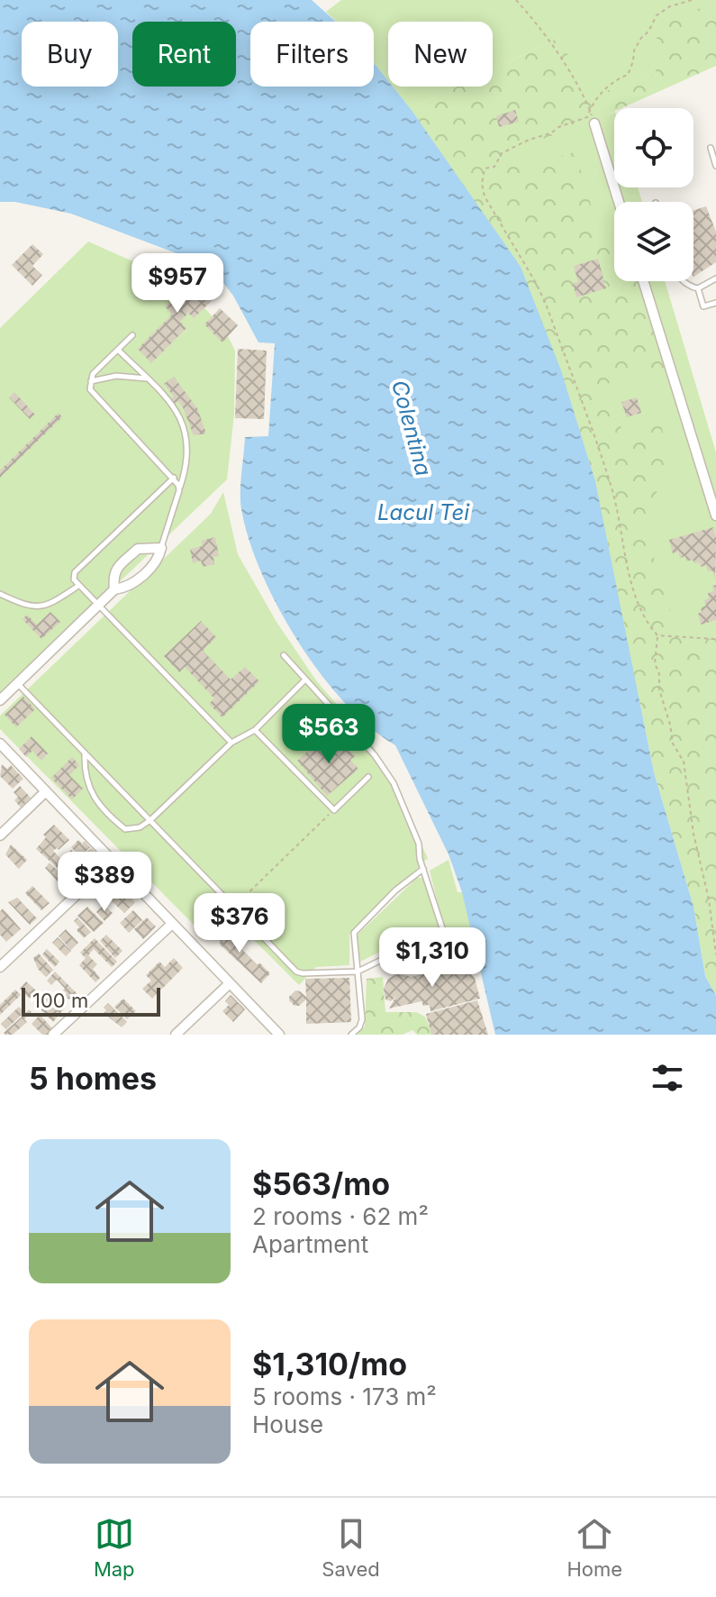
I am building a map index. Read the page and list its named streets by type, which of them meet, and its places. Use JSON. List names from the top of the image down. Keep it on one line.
{"water":["Colentina","Lacul Tei"],"scale_bar":"100 m","page":{"chip":["Buy","Rent","Filters","New"],"price":["$957","$563","$389","$376","$1,310"],"scale":"100 m","heading":"5 homes","list":[{"name":"$563/mo","note":"2 rooms · 62 m² · Apartment"},{"name":"$1,310/mo","note":"5 rooms · 173 m² · House"}],"tabs":["Map","Saved","Home"]}}
